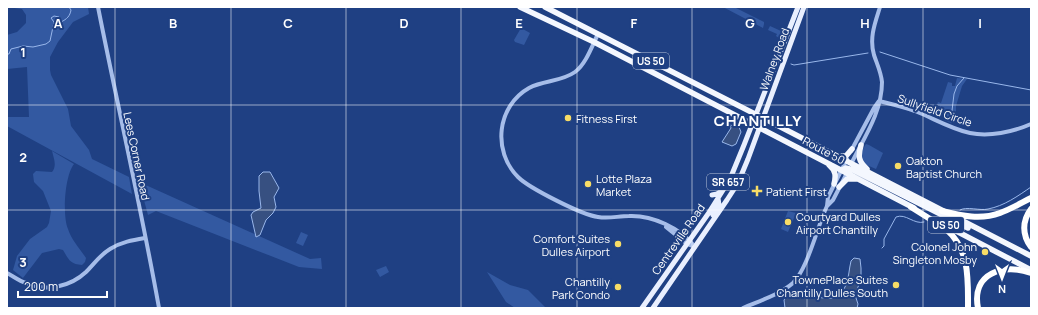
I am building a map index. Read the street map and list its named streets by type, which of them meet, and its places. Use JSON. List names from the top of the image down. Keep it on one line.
{"streets":{"highway":["US 50","Route 50"],"main road":["Walney Road","SR 657","Centreville Road"],"street":["Sullyfield Circle","Lees Corner Road"]},"crossings":[["Walney Road","Route 50"],["Walney Road","Centreville Road"],["Route 50","Centreville Road"]],"districts":["CHANTILLY"],"places":{"other":["Fitness First","Oakton Baptist Church","Lotte Plaza Market","Courtyard Dulles Airport Chantilly","Comfort Suites Dulles Airport","Colonel John Singleton Mosby","TownePlace Suites Chantilly Dulles South","Chantilly Park Condo"],"health":["Patient First"]},"scale_bar":"200 m","north":"bottom","grid":{"columns":["A","B","C","D","E","F","G","H","I"],"rows":["1","2","3"]}}
